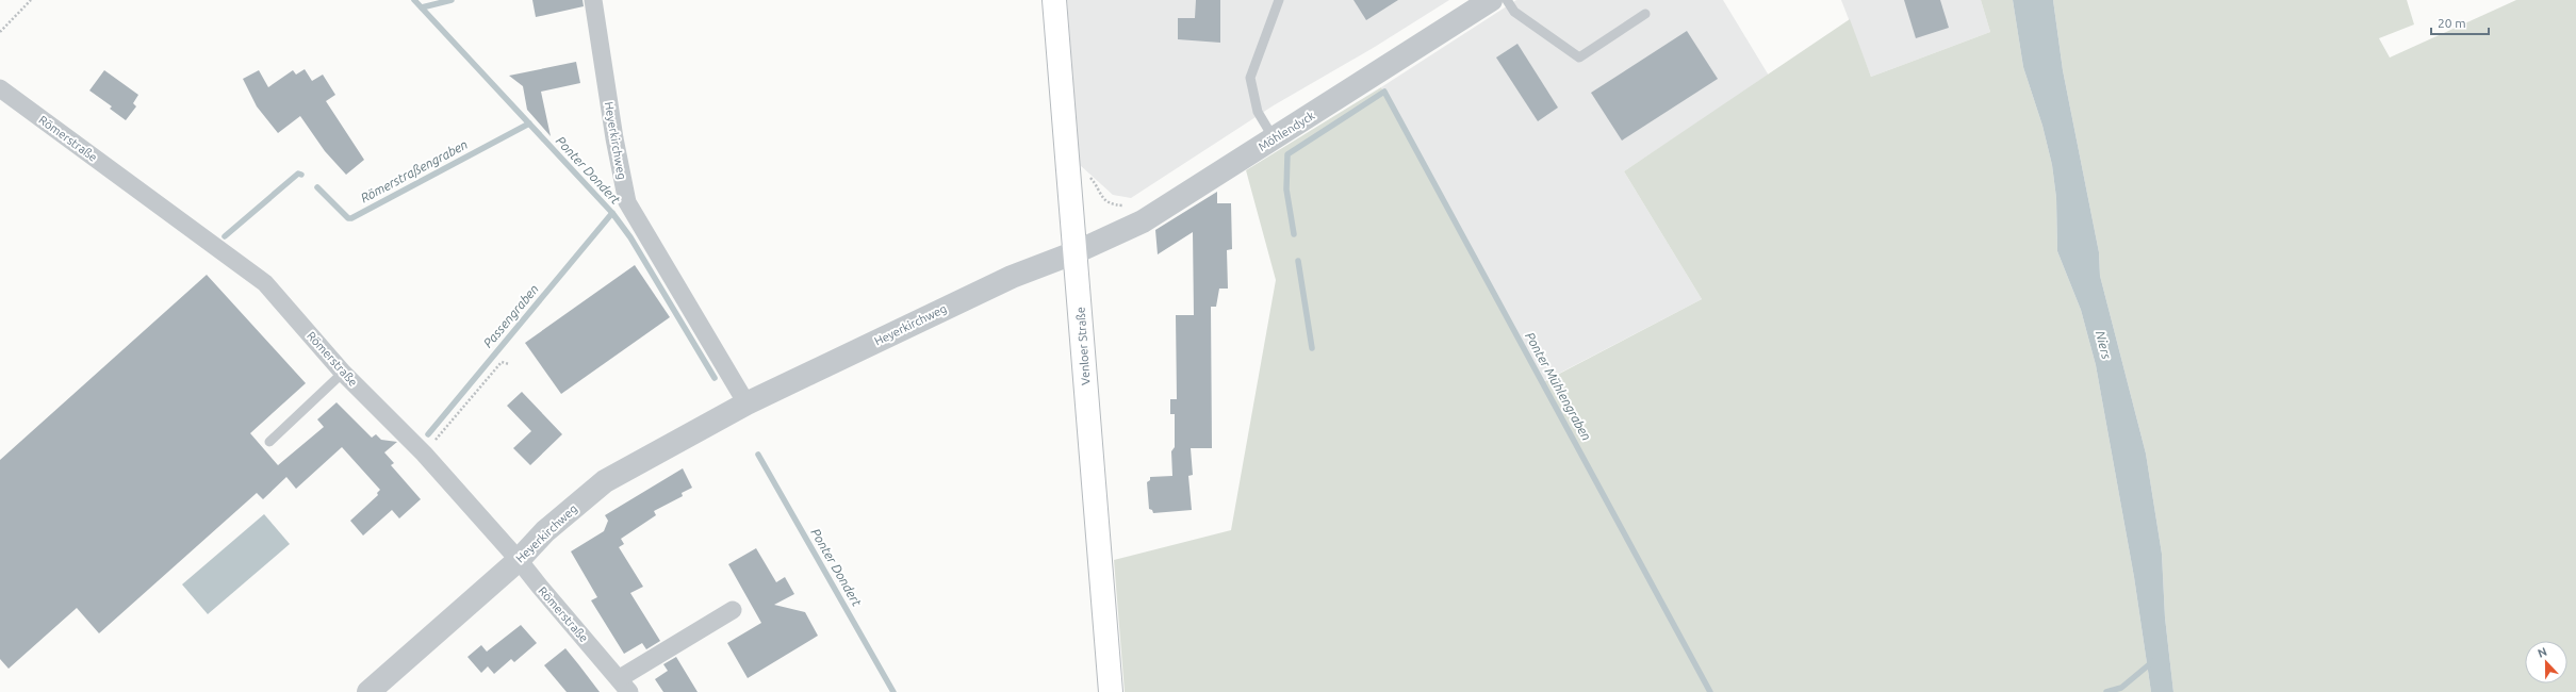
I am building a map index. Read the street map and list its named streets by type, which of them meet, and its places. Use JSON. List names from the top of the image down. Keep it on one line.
{"streets":{"main road":["Venloer Straße"],"street":["Möhlendyck","Römerstraße","Heyerkirchweg"]},"crossings":[["Möhlendyck","Heyerkirchweg"],["Möhlendyck","Venloer Straße"],["Römerstraße","Heyerkirchweg"],["Heyerkirchweg","Venloer Straße"]],"water":["Ponter Dondert","Römerstraßengraben","Passengraben","Niers","Ponter Mühlengraben"],"scale_bar":"20 m","north":"top"}
